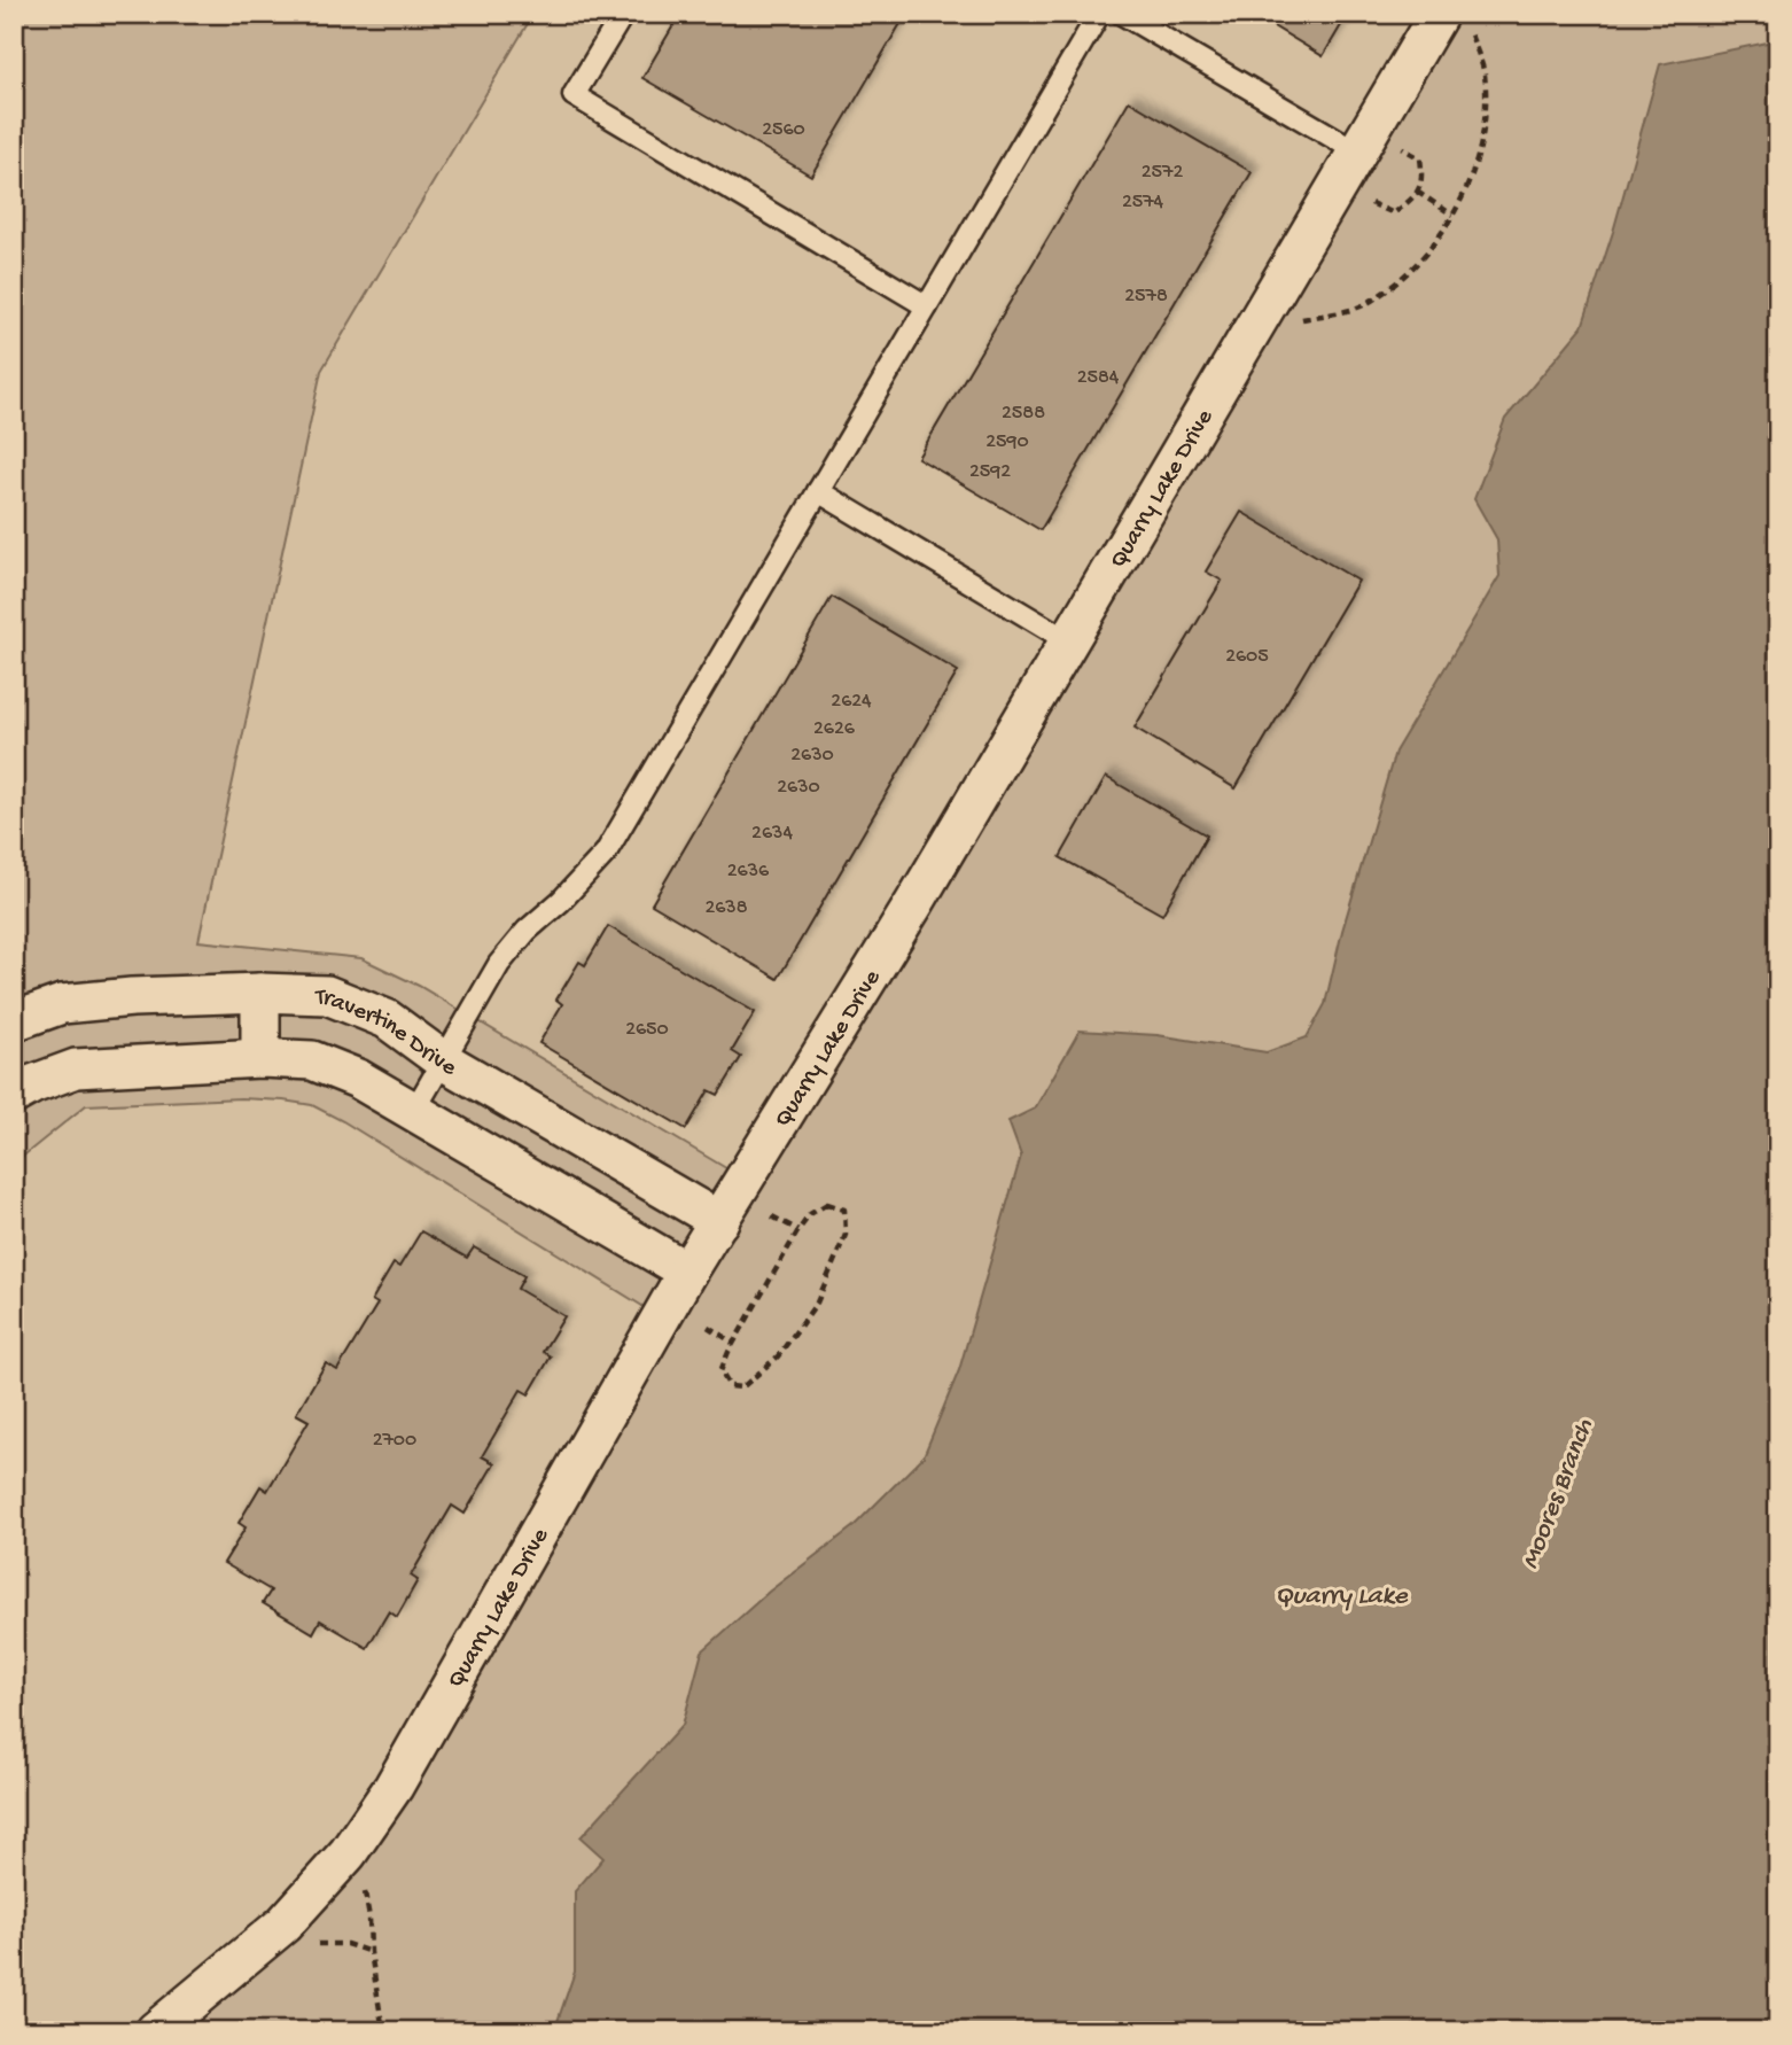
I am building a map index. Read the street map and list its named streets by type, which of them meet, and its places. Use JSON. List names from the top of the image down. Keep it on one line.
{"streets":{"street":["Quarry Lake Drive","Travertine Drive"]},"crossings":[["Quarry Lake Drive","Travertine Drive"]],"water":["Moores Branch","Quarry Lake"],"house_numbers":["2560","2572","2574","2578","2584","2588","2590","2592","2605","2624","2626","2630","2630","2634","2636","2638","2650","2700"]}
